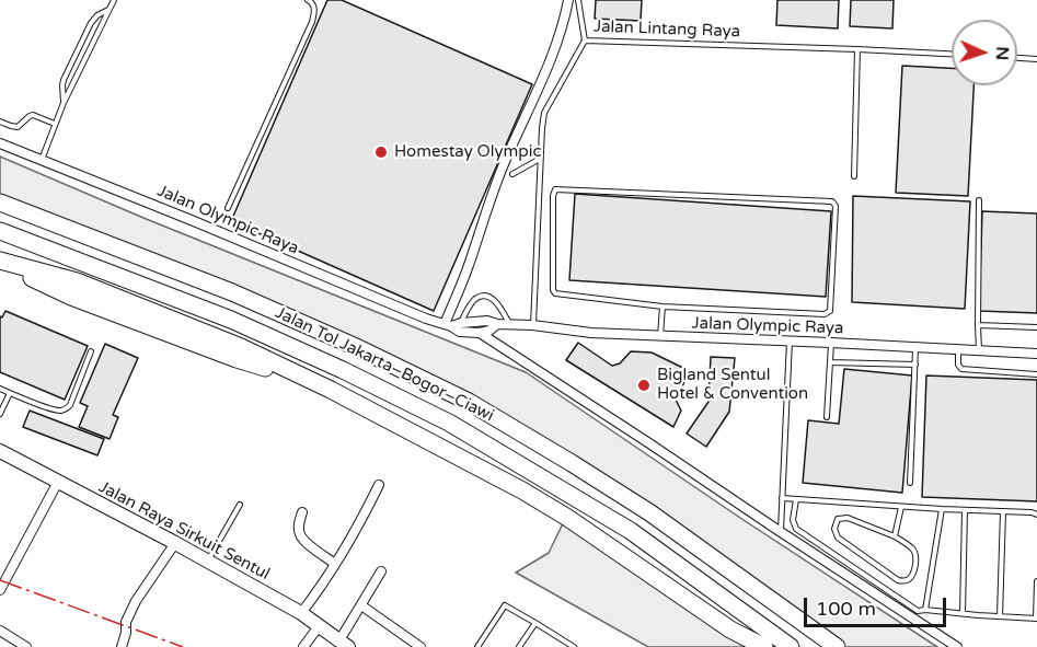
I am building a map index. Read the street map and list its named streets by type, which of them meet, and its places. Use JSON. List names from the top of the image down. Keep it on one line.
{"streets":{"highway":["Jalan Tol Jakarta–Bogor–Ciawi"],"main road":["Jalan Raya Sirkuit Sentul"],"street":["Jalan Olympic Raya"],"lane":["Jalan Lintang Raya"]},"crossings":[["Jalan Lintang Raya","Jalan Olympic Raya"]],"places":["Homestay Olympic","Bigland Sentul Hotel & Convention"],"scale_bar":"100 m","north":"right"}
